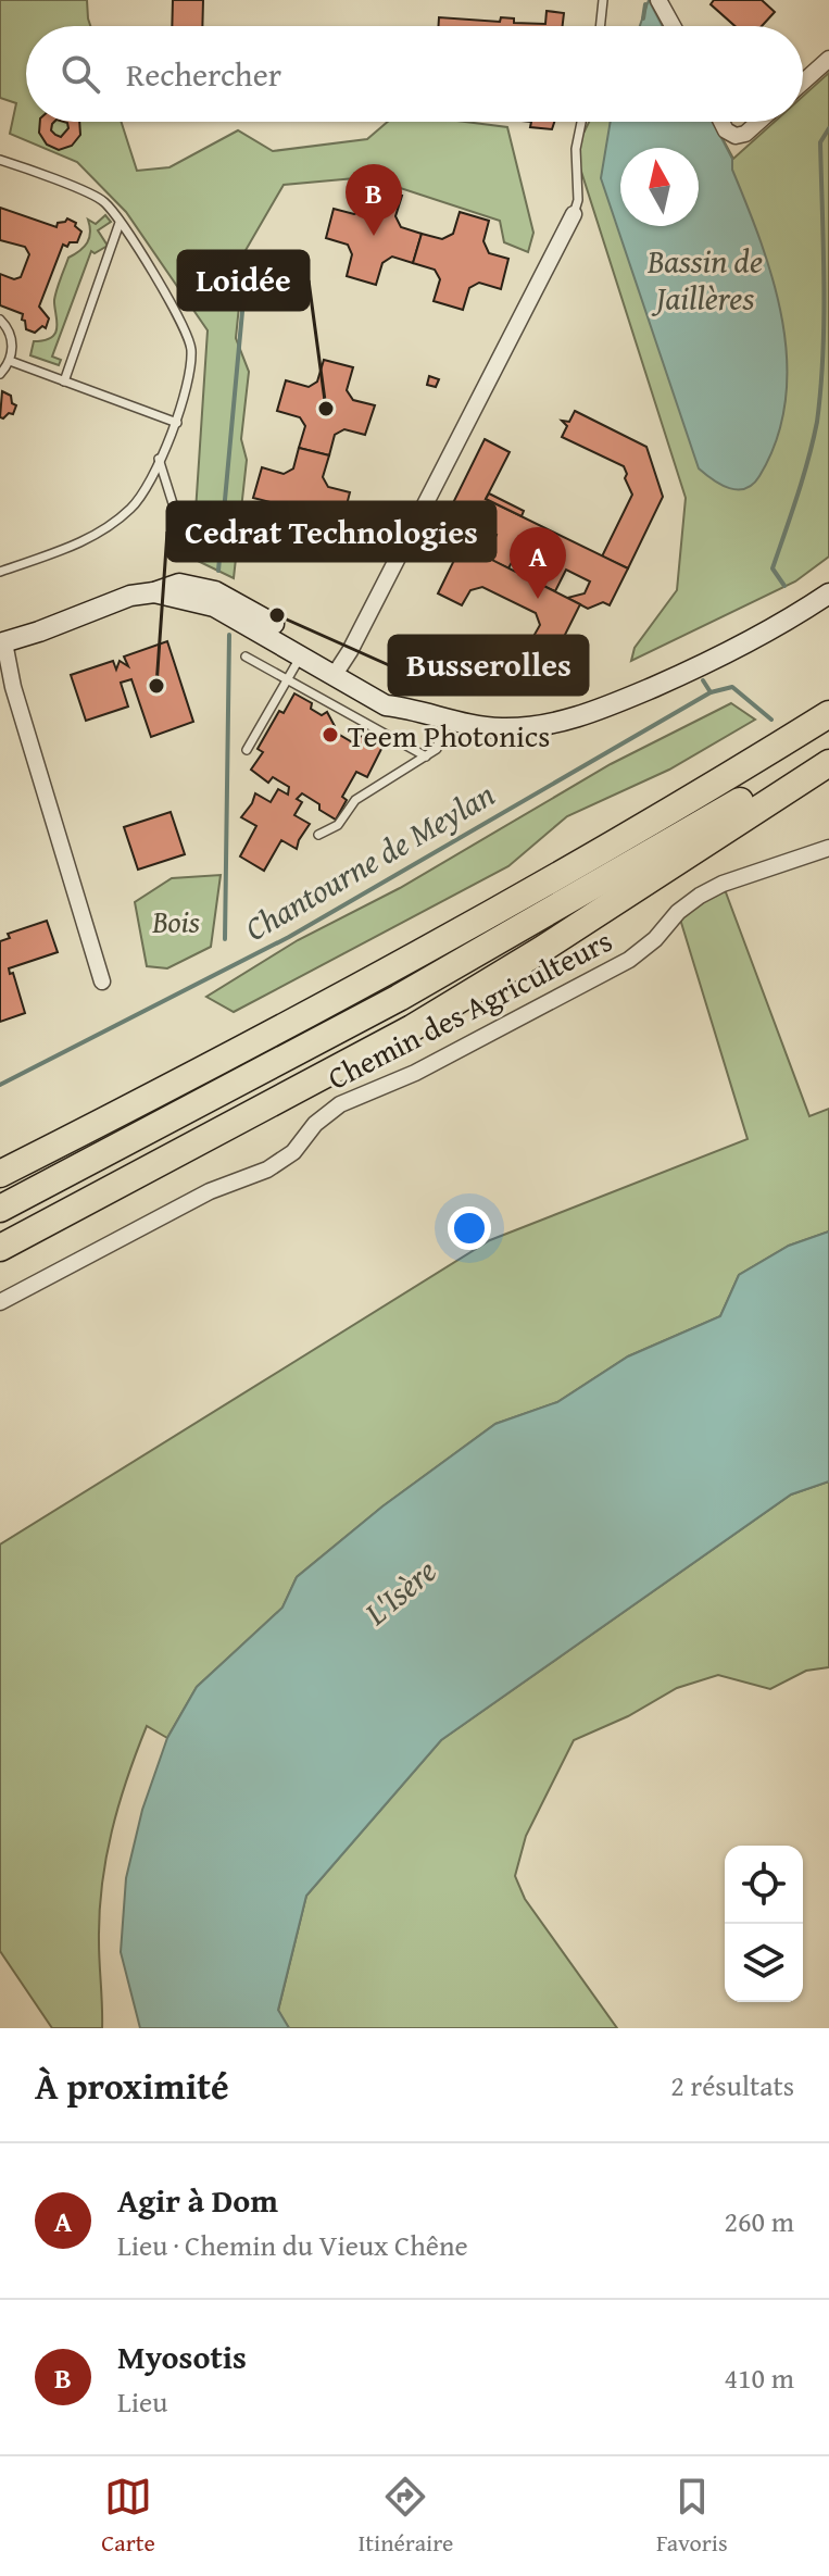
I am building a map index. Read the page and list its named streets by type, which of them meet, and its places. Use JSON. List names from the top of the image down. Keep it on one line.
{"streets":{"street":["Chemin des Agriculteurs"]},"water":["Bassin de Jaillères","Chantourne de Meylan","L'Isère"],"parks":["Bois"],"places":["Loidée","Busserolles","Cedrat Technologies","Teem Photonics"],"north":"top","page":{"search":"Rechercher","pins":["B","A"],"heading":["À proximité","2 résultats"],"list":[{"mark":"A","name":"Agir à Dom","note":"Lieu · Chemin du Vieux Chêne","value":"260 m"},{"mark":"B","name":"Myosotis","note":"Lieu","value":"410 m"}],"nav":["Carte","Itinéraire","Favoris"]}}
